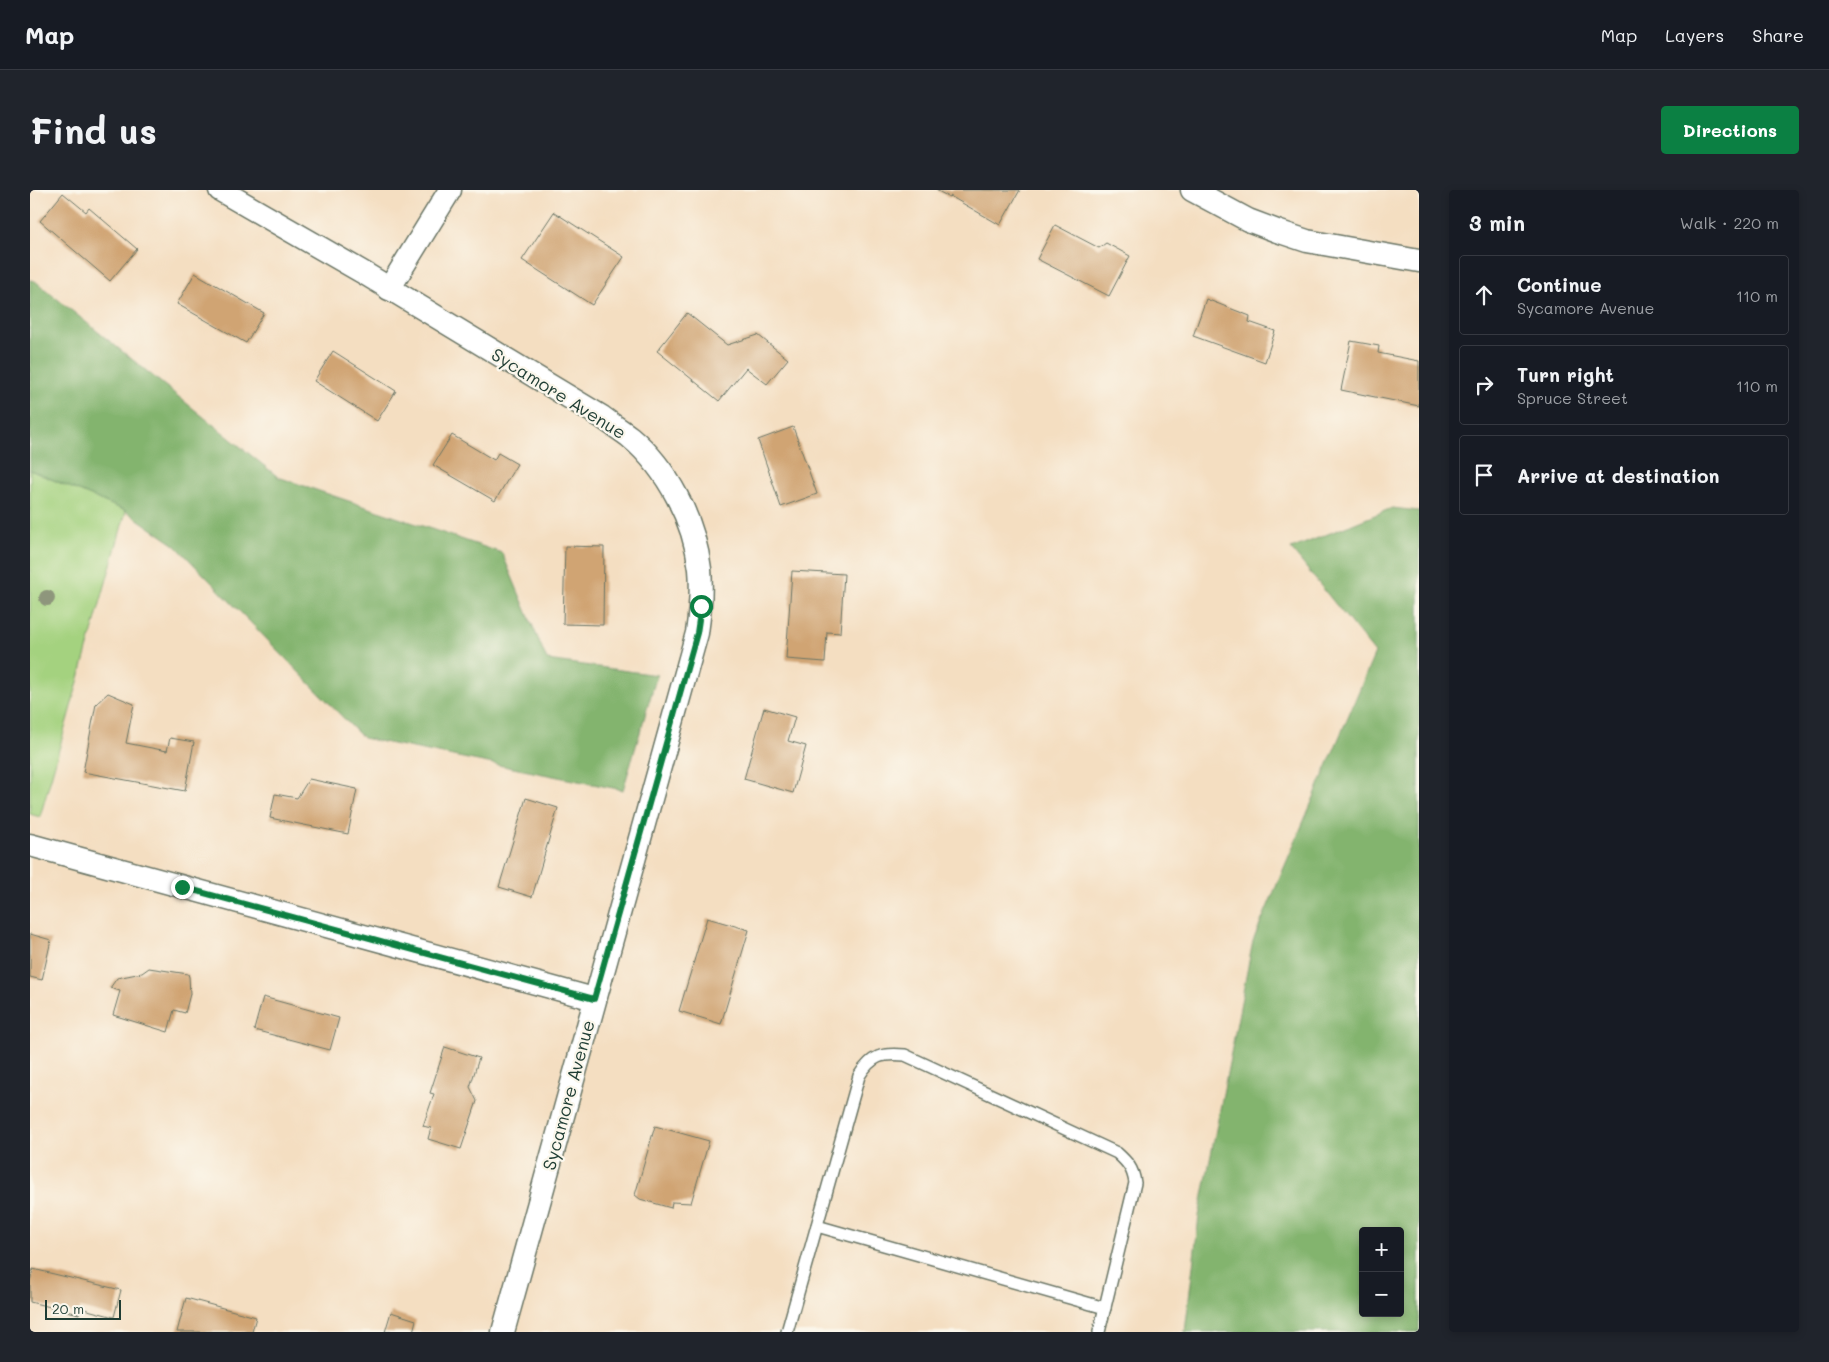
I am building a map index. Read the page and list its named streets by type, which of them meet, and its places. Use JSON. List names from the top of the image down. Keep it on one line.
{"streets":{"street":["Sycamore Avenue"]},"scale_bar":"20 m","page":{"header":"Map","nav":["Map","Layers","Share"],"buttons":"Directions","title":"Find us","heading":["3 min","Walk · 220 m"],"list":[["Continue","Sycamore Avenue","110 m"],["Turn right","Spruce Street","110 m"],"Arrive at destination"],"map_buttons":["+","−"],"scale":"20 m"}}
